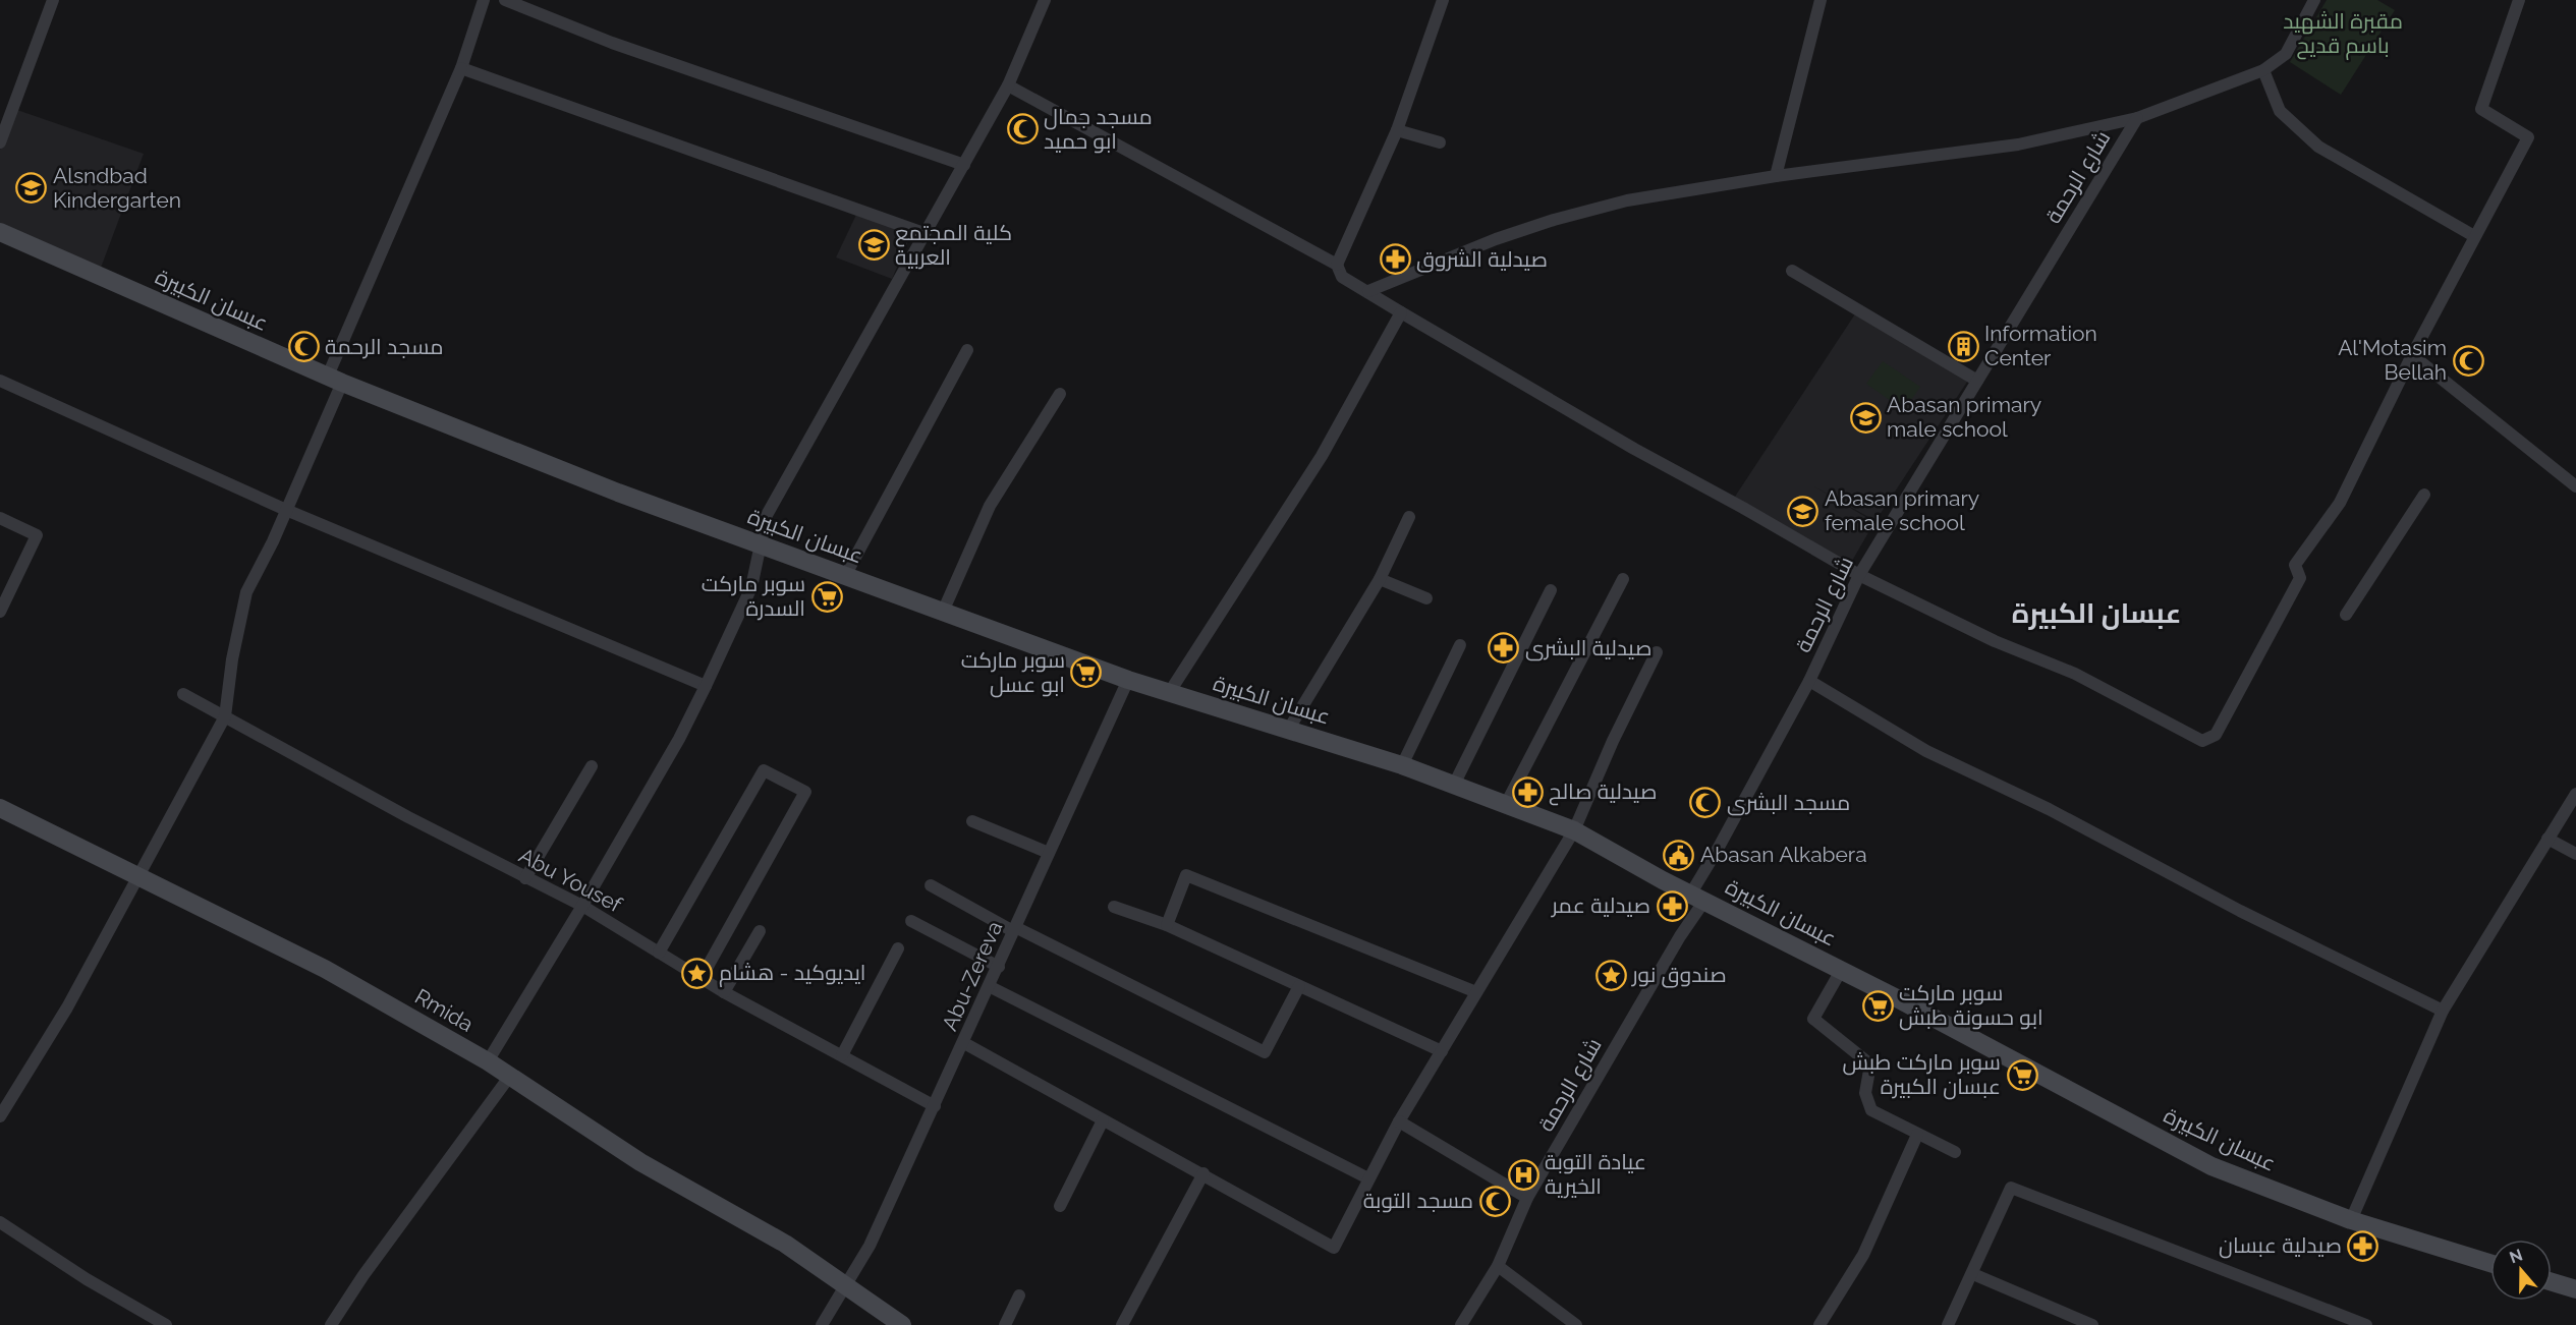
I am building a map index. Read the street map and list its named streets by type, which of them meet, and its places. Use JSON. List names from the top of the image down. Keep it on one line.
{"streets":{"main road":["عبسان الكبيرة","Rmida"],"street":["شارع الرحمة","Abu Yousef","Abu-Zereva"]},"crossings":[["شارع الرحمة","عبسان الكبيرة"],["عبسان الكبيرة","Abu-Zereva"],["Abu Yousef","Abu-Zereva"],["Abu-Zereva","Rmida"]],"districts":["عبسان الكبيرة"],"parks":["مقبرة الشهيد باسم قديح"],"places":{"mosque":["مسجد جمال ابو حميد","مسجد الرحمة","Al'Motasim Bellah","مسجد البشرى","مسجد التوبة"],"school or university":["Alsndbad Kindergarten","كلية المجتمع العربية","Abasan primary male school","Abasan primary female school"],"pharmacy":["صيدلية الشروق","صيدلية البشرى","صيدلية صالح","صيدلية عمر","صيدلية عبسان"],"building":["Information Center"],"supermarket":["سوبر ماركت السدرة","سوبر ماركت ابو عسل","سوبر ماركت ابو حسونة طبش","سوبر ماركت طبش عبسان الكبيرة"],"public building":["Abasan Alkabera"],"place":["ايديوكيد - هشام","صندوق نور"],"hospital":["عيادة التوبة الخيرية"]},"north":"top"}
